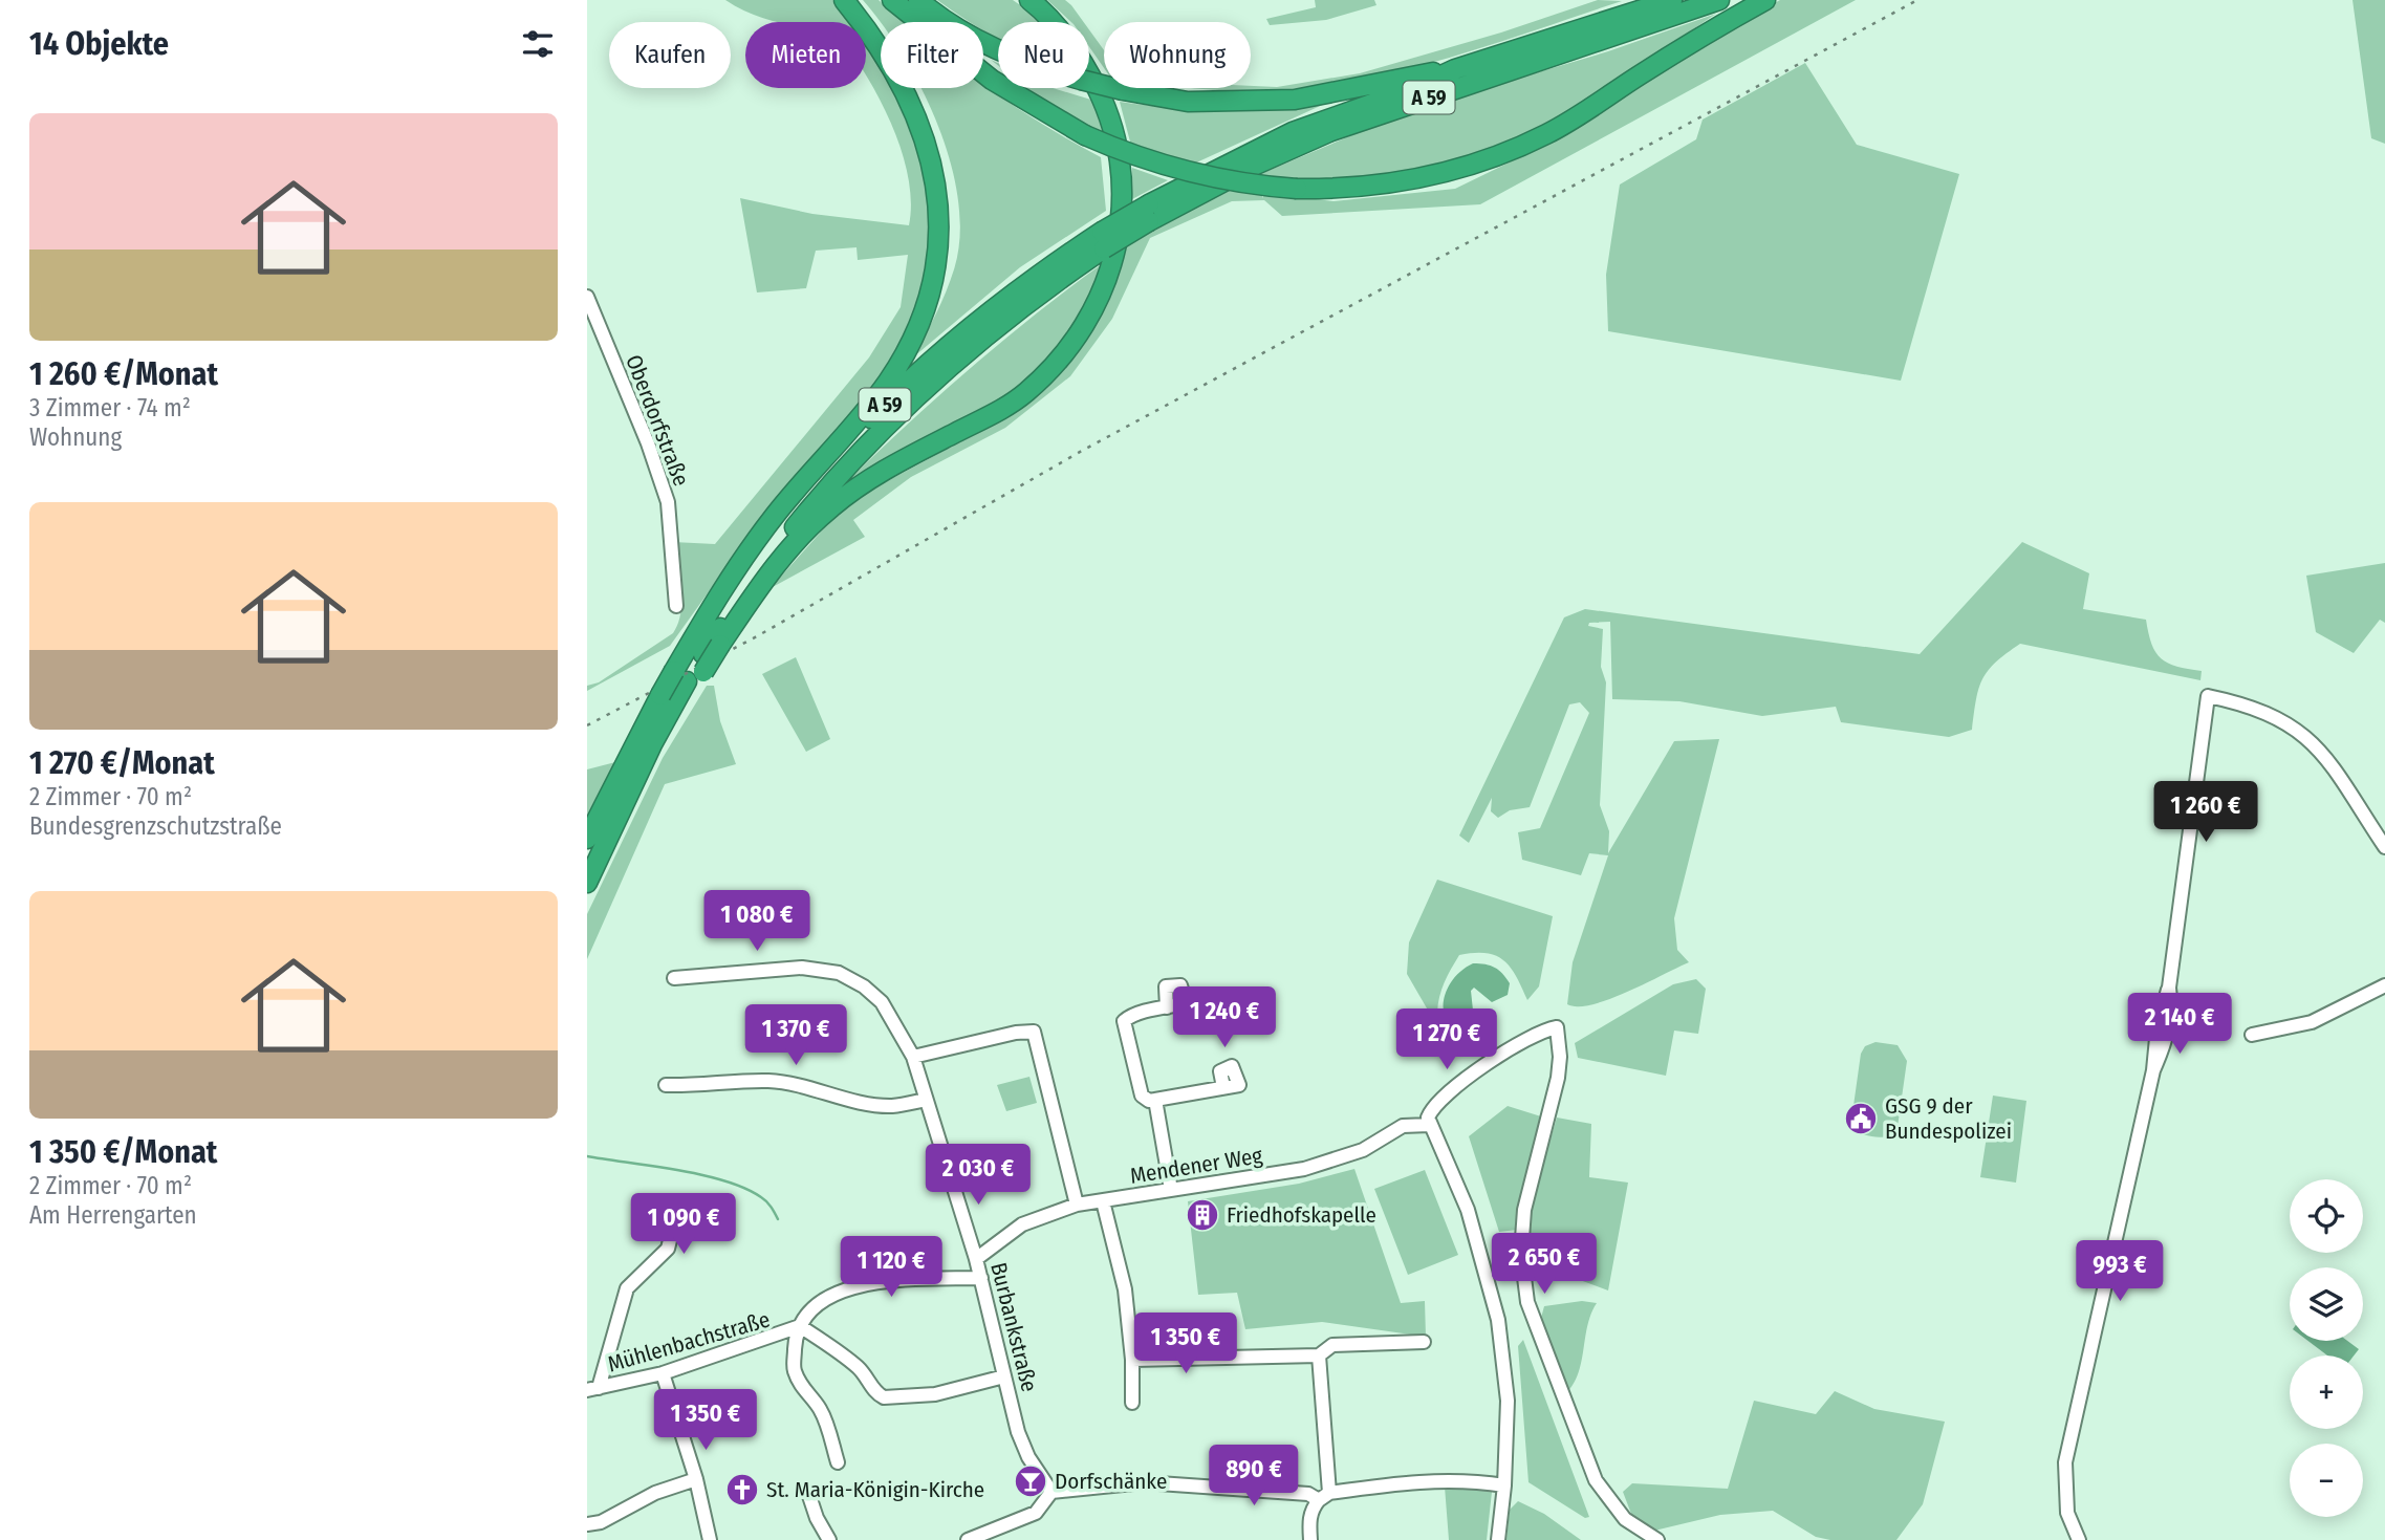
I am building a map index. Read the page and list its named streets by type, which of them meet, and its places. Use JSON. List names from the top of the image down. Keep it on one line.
{"streets":{"highway":["A 59"],"street":["Oberdorfstraße","Mendener Weg","Burbankstraße","Mühlenbachstraße"]},"crossings":[["Mendener Weg","Burbankstraße"],["Burbankstraße","Mühlenbachstraße"]],"places":{"public building":["GSG 9 der Bundespolizei"],"building":["Friedhofskapelle"],"bar":["Dorfschänke"],"church":["St. Maria-Königin-Kirche"]},"page":{"heading":"14 Objekte","chip":["Kaufen","Mieten","Filter","Neu","Wohnung"],"list":[{"name":"1 260 €/Monat","note":"3 Zimmer · 74 m² · Wohnung"},{"name":"1 270 €/Monat","note":"2 Zimmer · 70 m² · Bundesgrenzschutzstraße"},{"name":"1 350 €/Monat","note":"2 Zimmer · 70 m² · Am Herrengarten"}],"price":["1 260 €","1 080 €","1 240 €","2 140 €","1 370 €","1 270 €","2 030 €","1 090 €","2 650 €","1 120 €","993 €","1 350 €","1 350 €","890 €"],"map_buttons":["+","−"]}}
